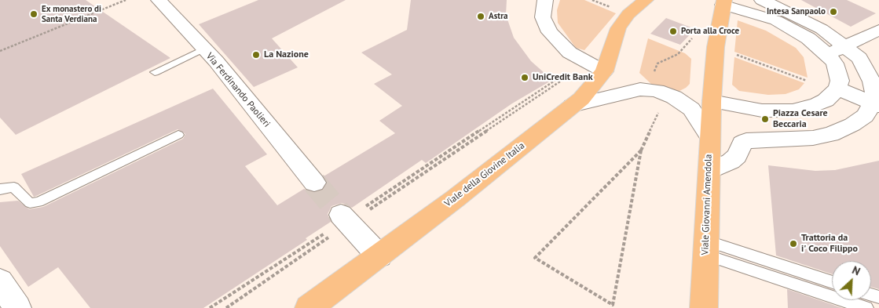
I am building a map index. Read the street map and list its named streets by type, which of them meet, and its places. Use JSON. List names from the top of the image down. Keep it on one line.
{"streets":{"main road":["Viale della Giovine Italia","Viale Giovanni Amendola"],"street":["Via Ferdinando Paolieri"]},"places":["Intesa Sanpaolo","Ex monastero di Santa Verdiana","Astra","Porta alla Croce","La Nazione","UniCredit Bank","Piazza Cesare Beccaria","Trattoria da i' Coco Filippo"],"north":"top right"}
